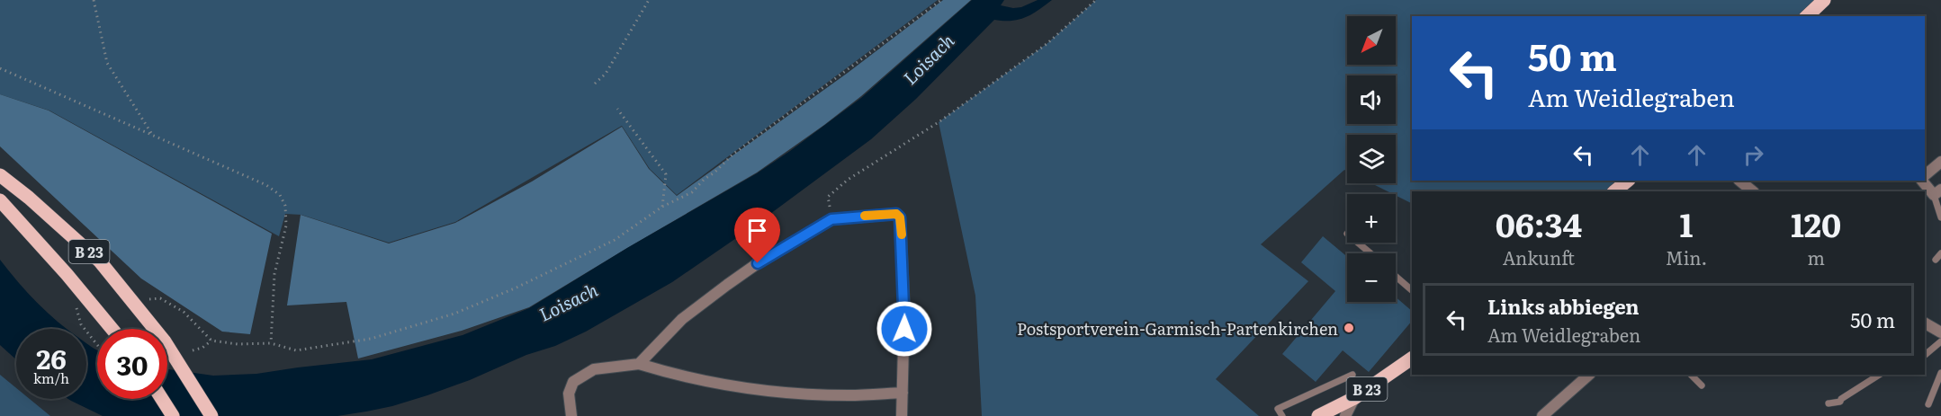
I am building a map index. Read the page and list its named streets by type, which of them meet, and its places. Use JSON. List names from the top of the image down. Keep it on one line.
{"streets":{"main road":["B 23"]},"water":["Loisach"],"places":["Postsportverein-Garmisch-Partenkirchen"],"north":"bottom left","page":{"map_buttons":["+","−"],"turn":["50 m","Am Weidlegraben"],"eta":["06:34","Ankunft","1","Min.","120","m"],"list":[{"name":"Links abbiegen","note":"Am Weidlegraben","value":"50 m"}],"speed":"26 km/h","limit":"30"}}
